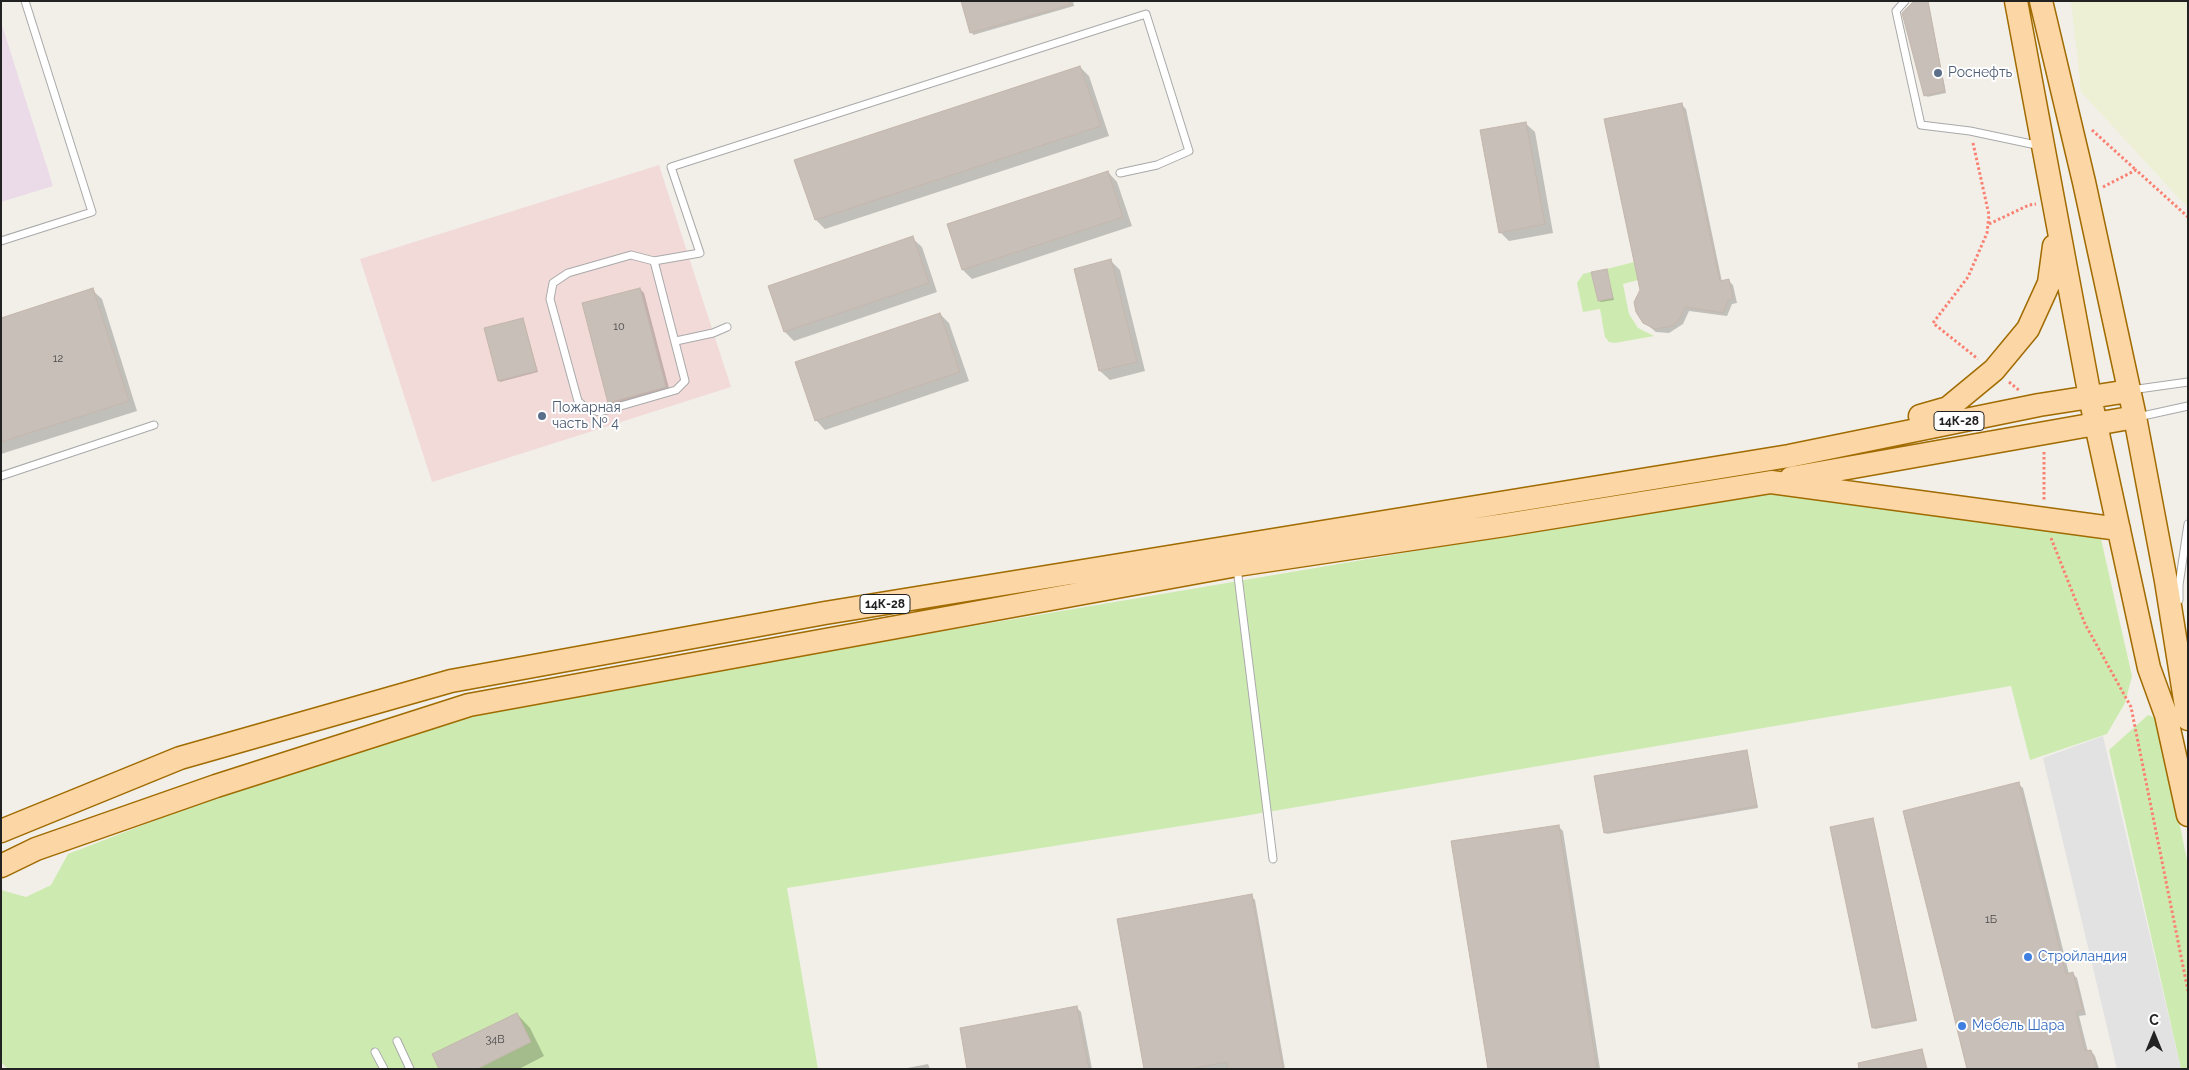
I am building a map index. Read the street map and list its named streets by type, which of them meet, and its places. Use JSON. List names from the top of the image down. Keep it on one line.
{"streets":{"main road":["14К-28"]},"places":["Роснефть","Пожарная часть № 4","Стройландия","Мебель Шара"],"house_numbers":["10","12","1Б","34В"],"north":"top"}
